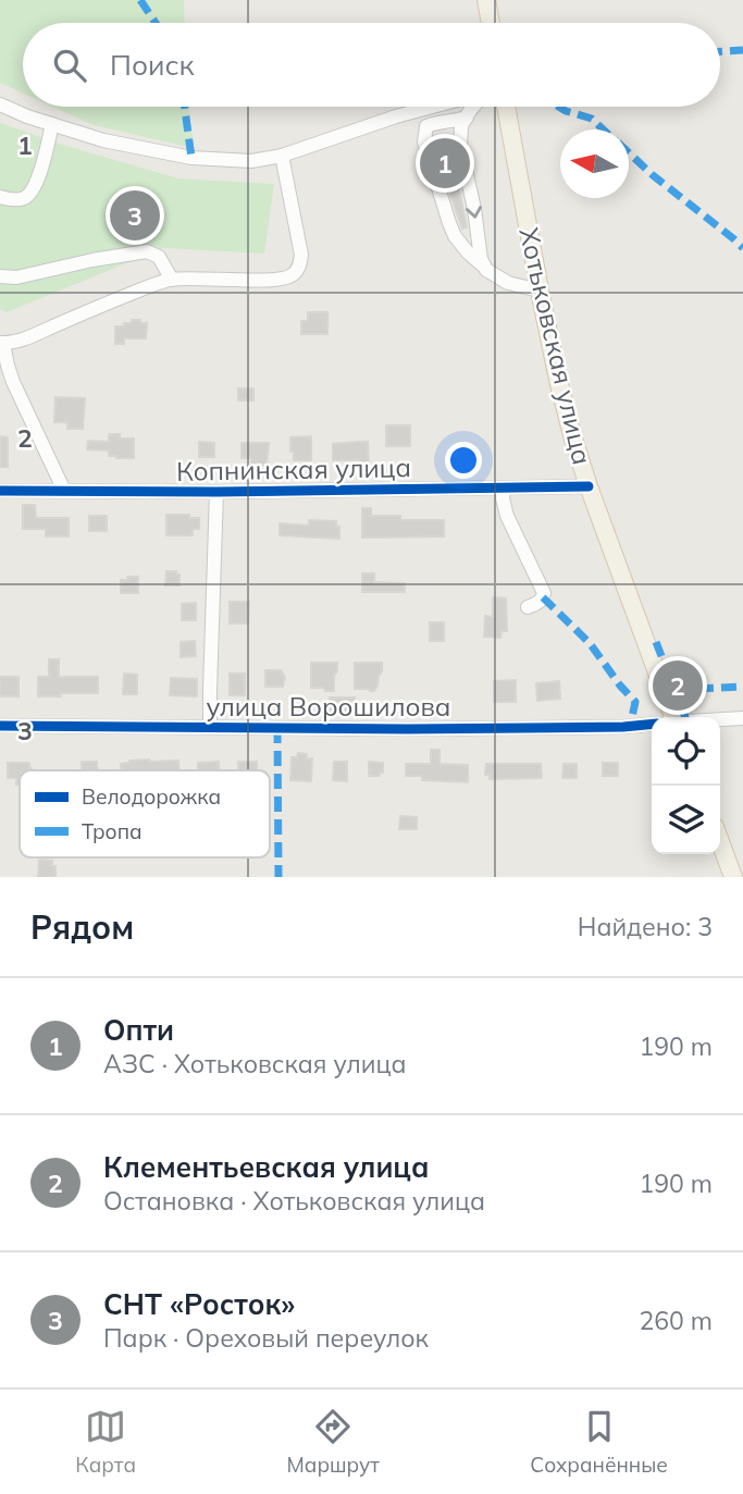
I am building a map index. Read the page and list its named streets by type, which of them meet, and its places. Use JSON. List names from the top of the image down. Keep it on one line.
{"streets":{"main road":["Хотьковская улица"],"street":["Копнинская улица","улица Ворошилова"]},"crossings":[["Хотьковская улица","Копнинская улица"]],"legend":["Велодорожка","Тропа"],"north":"left","page":{"search":"Поиск","pins":["1","3","2"],"heading":["Рядом","Найдено: 3"],"list":[{"mark":"1","name":"Опти","note":"АЗС · Хотьковская улица","value":"190 m"},{"mark":"2","name":"Клементьевская улица","note":"Остановка · Хотьковская улица","value":"190 m"},{"mark":"3","name":"СНТ «Росток»","note":"Парк · Ореховый переулок","value":"260 m"}],"nav":["Карта","Маршрут","Сохранённые"]},"grid":{"rows":["1","2","3"]}}
